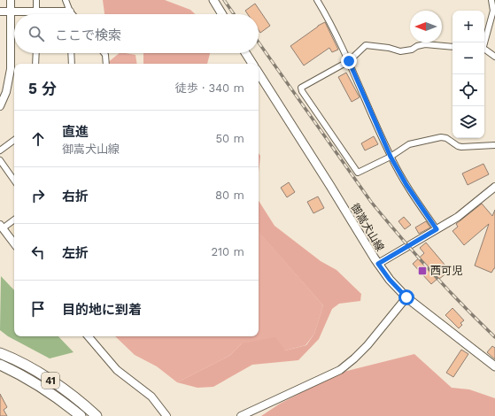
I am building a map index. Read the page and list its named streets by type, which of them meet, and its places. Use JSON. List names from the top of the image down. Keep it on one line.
{"streets":{"highway":["41"],"main road":["御嵩犬山線"]},"places":{"transit":["西可児"]},"north":"left","page":{"map_buttons":["+","−"],"search":"ここで検索","heading":["5 分","徒歩 · 340 m"],"list":[["直進","御嵩犬山線","50 m"],["右折","80 m"],["左折","210 m"],"目的地に到着"]}}
